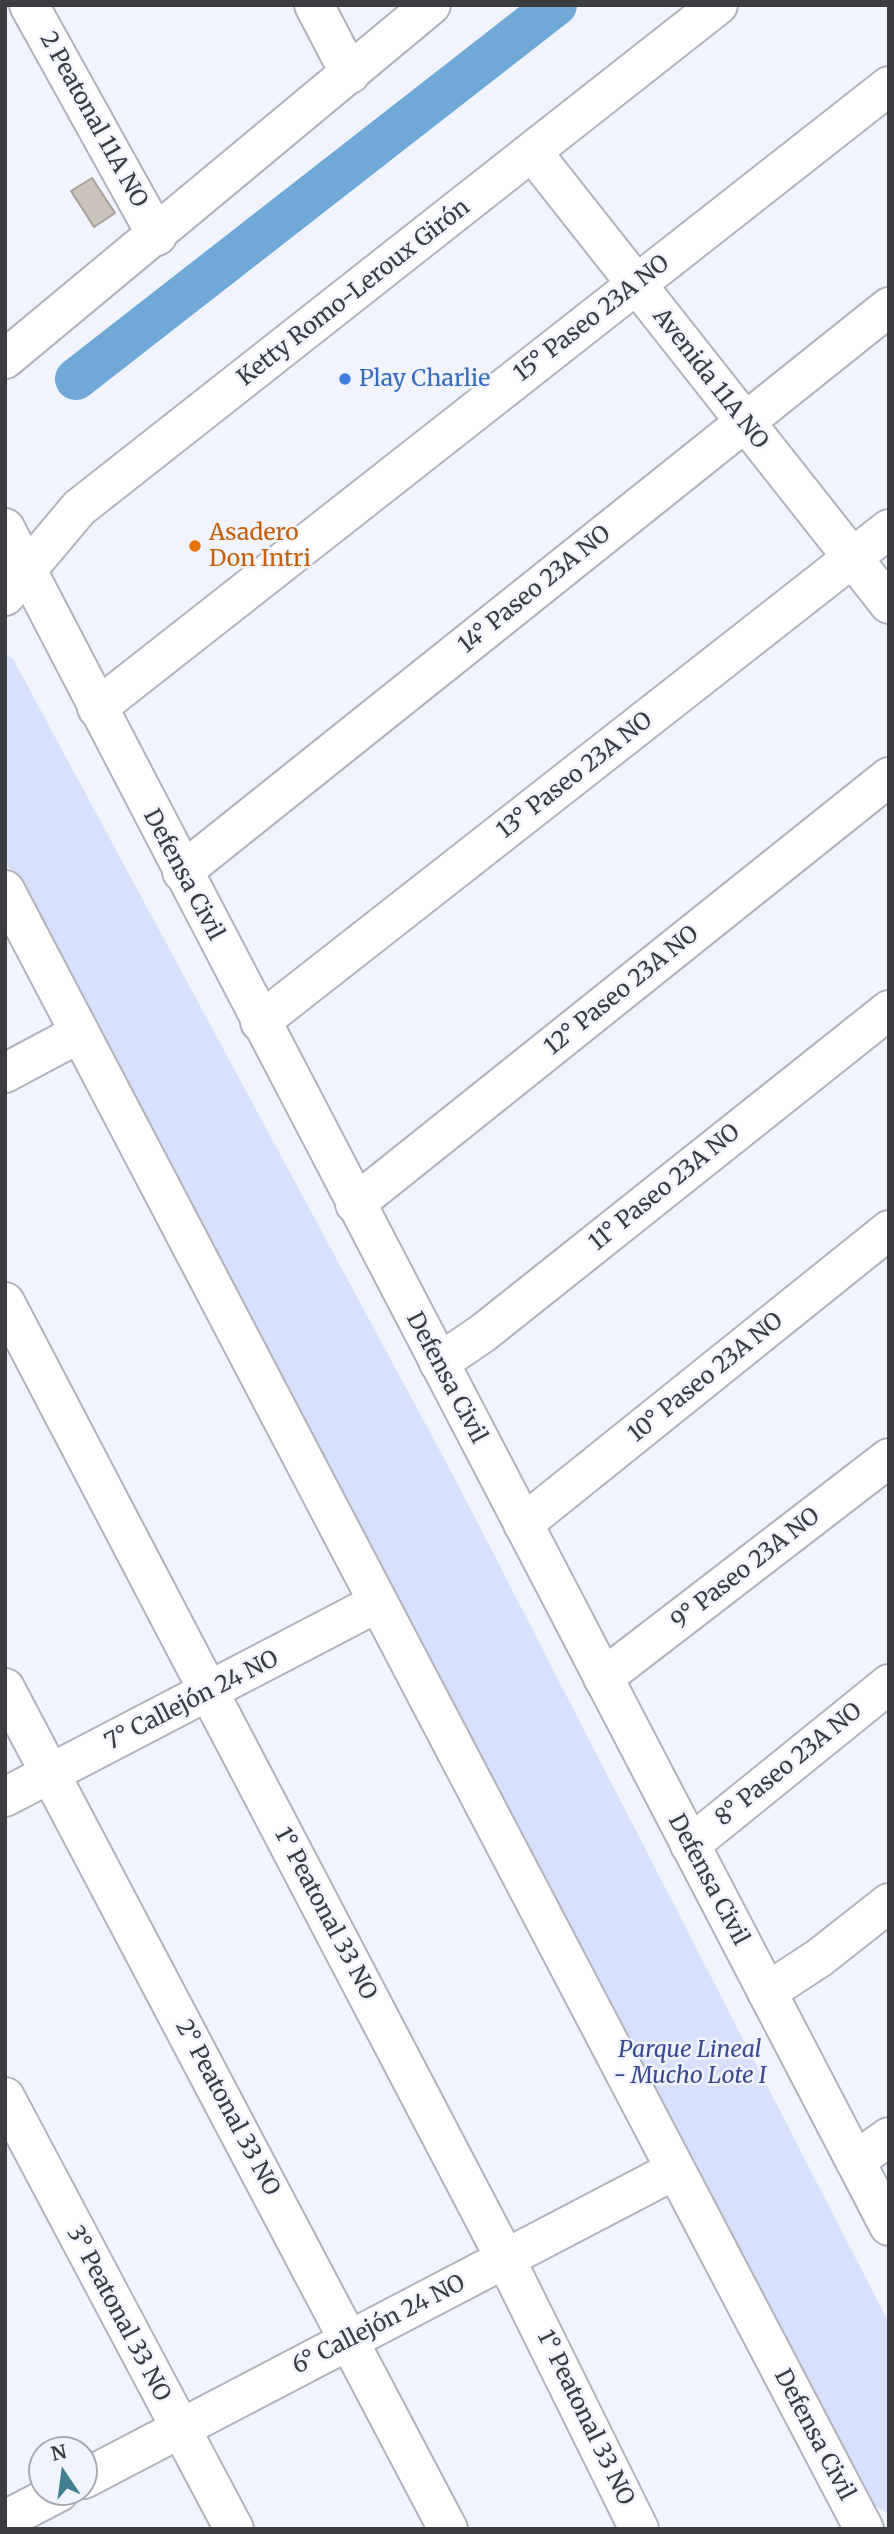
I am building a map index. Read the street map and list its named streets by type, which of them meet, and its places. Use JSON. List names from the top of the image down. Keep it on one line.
{"streets":{"street":["2 Peatonal 11A NO","Ketty Romo-Leroux Girón","15° Paseo 23A NO","Avenida 11A NO","14° Paseo 23A NO","13° Paseo 23A NO","Defensa Civil","12° Paseo 23A NO","11° Paseo 23A NO","10° Paseo 23A NO","9° Paseo 23A NO","7° Callejón 24 NO","8° Paseo 23A NO","1° Peatonal 33 NO","2° Peatonal 33 NO","3° Peatonal 33 NO","6° Callejón 24 NO"]},"crossings":[["Ketty Romo-Leroux Girón","Avenida 11A NO"],["Ketty Romo-Leroux Girón","Defensa Civil"],["15° Paseo 23A NO","Avenida 11A NO"],["15° Paseo 23A NO","Defensa Civil"],["Avenida 11A NO","14° Paseo 23A NO"],["Avenida 11A NO","13° Paseo 23A NO"],["14° Paseo 23A NO","Defensa Civil"],["13° Paseo 23A NO","Defensa Civil"],["Defensa Civil","12° Paseo 23A NO"],["Defensa Civil","11° Paseo 23A NO"],["Defensa Civil","10° Paseo 23A NO"],["Defensa Civil","9° Paseo 23A NO"],["Defensa Civil","7° Callejón 24 NO"],["Defensa Civil","8° Paseo 23A NO"],["Defensa Civil","6° Callejón 24 NO"],["7° Callejón 24 NO","1° Peatonal 33 NO"],["7° Callejón 24 NO","2° Peatonal 33 NO"],["1° Peatonal 33 NO","6° Callejón 24 NO"],["2° Peatonal 33 NO","6° Callejón 24 NO"],["3° Peatonal 33 NO","6° Callejón 24 NO"]],"parks":["Parque Lineal - Mucho Lote I"],"places":["Play Charlie","Asadero Don Intri"],"north":"top"}
